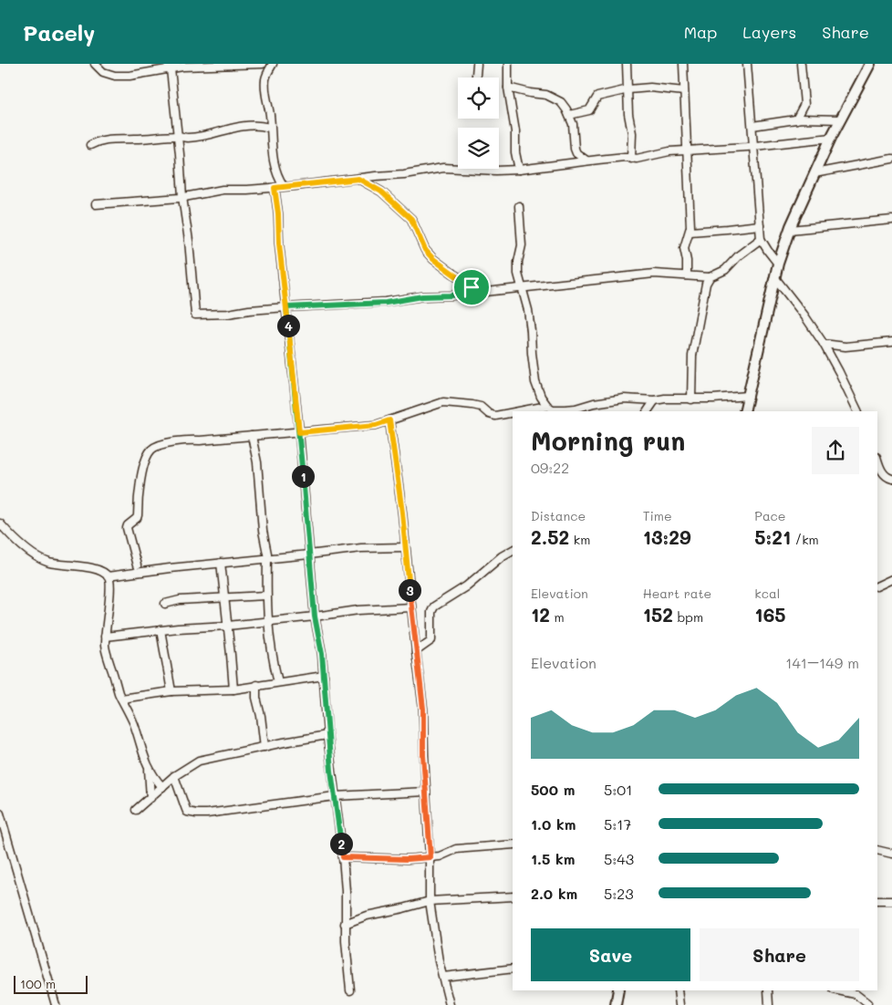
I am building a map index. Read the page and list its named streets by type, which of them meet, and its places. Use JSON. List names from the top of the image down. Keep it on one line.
{"scale_bar":"100 m","page":{"header":"Pacely","nav":["Map","Layers","Share"],"pins":["4","1","3","2"],"heading":["Morning run","09:22"],"stats":[["Distance","2.52 km"],["Time","13:29"],["Pace","5:21 /km"],["Elevation","12 m"],["Heart rate","152 bpm"],["kcal","165"]],"chart":["Elevation","141–149 m"],"list":[{"name":"500 m","note":"5:01"},{"name":"1.0 km","note":"5:17"},{"name":"1.5 km","note":"5:43"},{"name":"2.0 km","note":"5:23"}],"buttons":["Save","Share"],"scale":"100 m"}}
